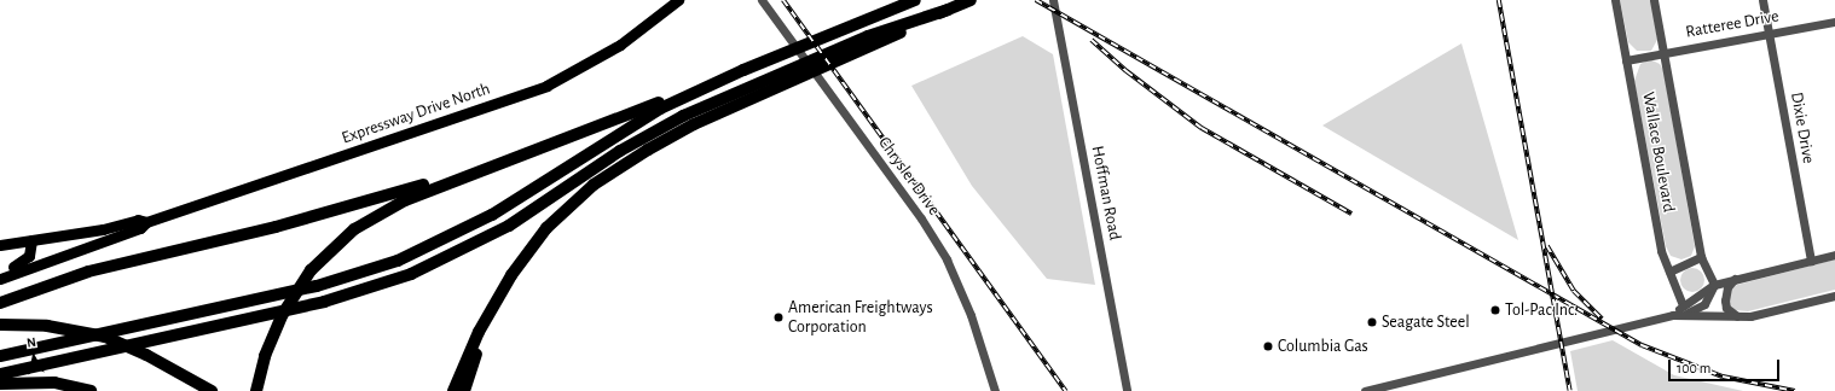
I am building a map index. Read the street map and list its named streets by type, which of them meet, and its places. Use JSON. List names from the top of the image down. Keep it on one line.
{"streets":{"main road":["Expressway Drive North"],"street":["Ratteree Drive","Dixie Drive","Wallace Boulevard","Chrysler Drive","Hoffman Road"]},"crossings":[["Ratteree Drive","Dixie Drive"],["Ratteree Drive","Wallace Boulevard"]],"places":["Tol-Pac Inc.","American Freightways Corporation","Seagate Steel","Columbia Gas"],"scale_bar":"100 m","north":"top"}
